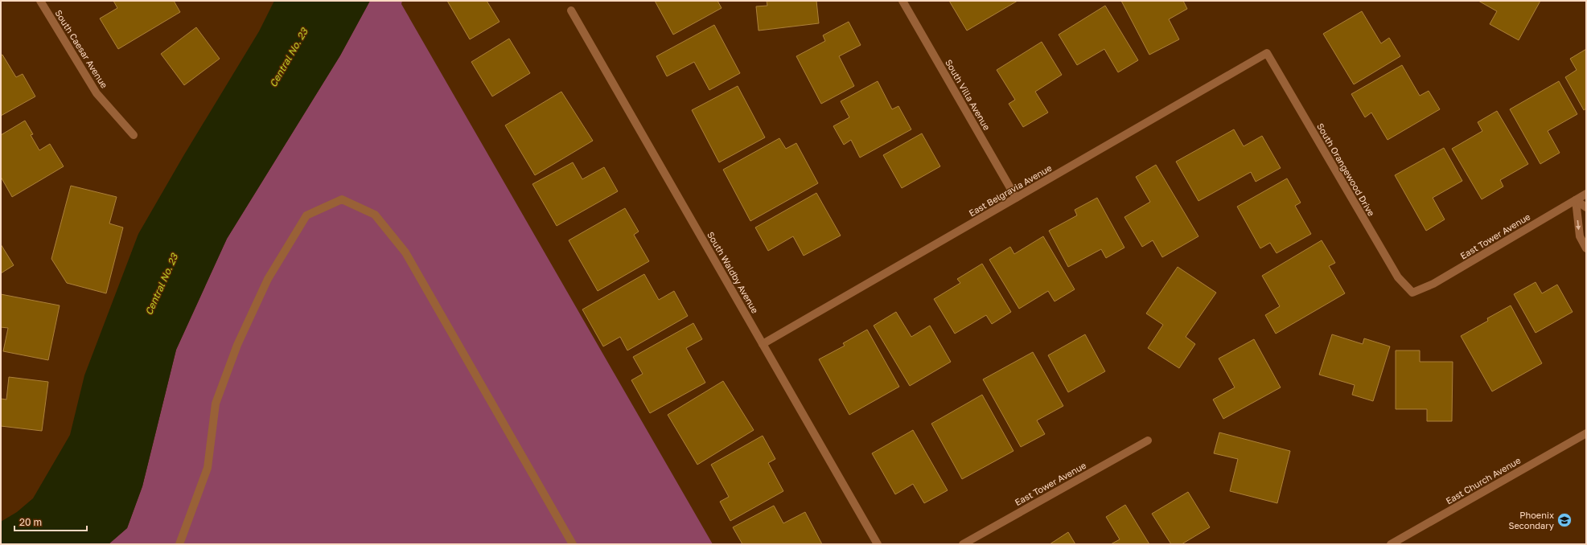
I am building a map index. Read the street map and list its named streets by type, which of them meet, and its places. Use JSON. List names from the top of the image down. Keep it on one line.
{"streets":{"street":["South Caesar Avenue","South Villa Avenue","South Orangewood Drive","East Belgravia Avenue","East Tower Avenue","South Waldby Avenue","East Church Avenue"]},"crossings":[["South Villa Avenue","East Belgravia Avenue"],["South Orangewood Drive","East Belgravia Avenue"],["South Orangewood Drive","East Tower Avenue"],["East Belgravia Avenue","South Waldby Avenue"]],"water":["Central No. 23"],"places":{"school or university":["Phoenix Secondary"]},"scale_bar":"20 m"}
